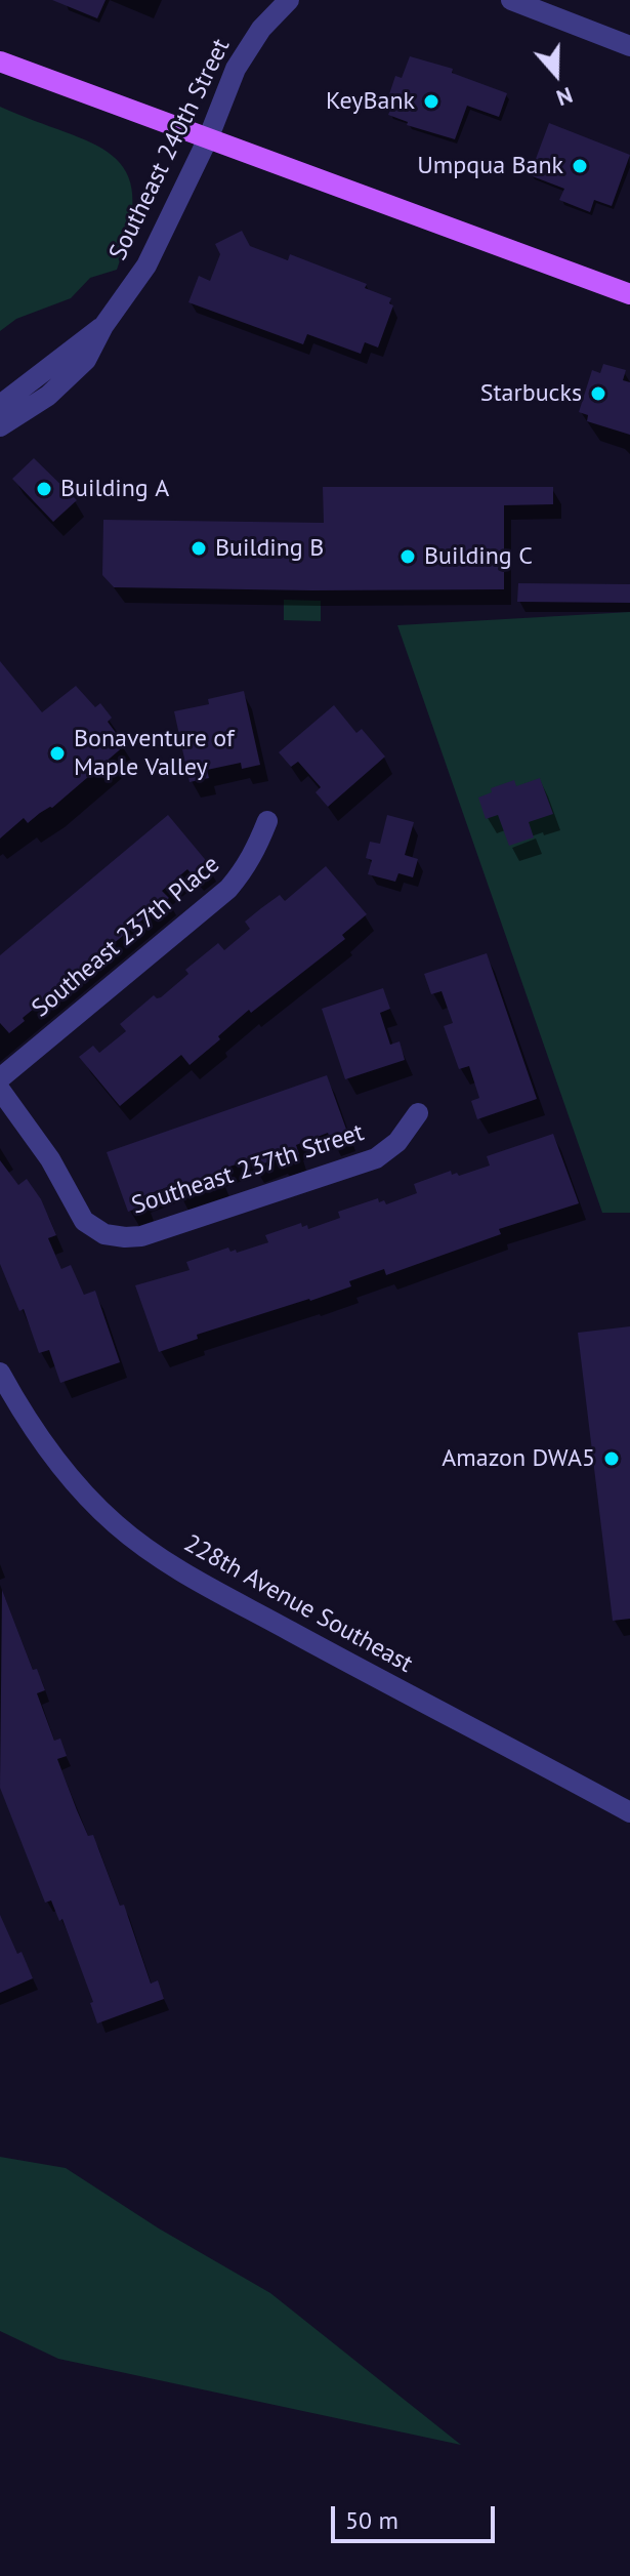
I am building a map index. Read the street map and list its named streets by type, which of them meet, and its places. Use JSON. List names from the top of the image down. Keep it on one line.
{"streets":{"street":["Southeast 240th Street","Southeast 237th Place","Southeast 237th Street","228th Avenue Southeast"]},"places":["KeyBank","Umpqua Bank","Starbucks","Building A","Building B","Building C","Bonaventure of Maple Valley","Amazon DWA5"],"scale_bar":"50 m","north":"bottom"}
